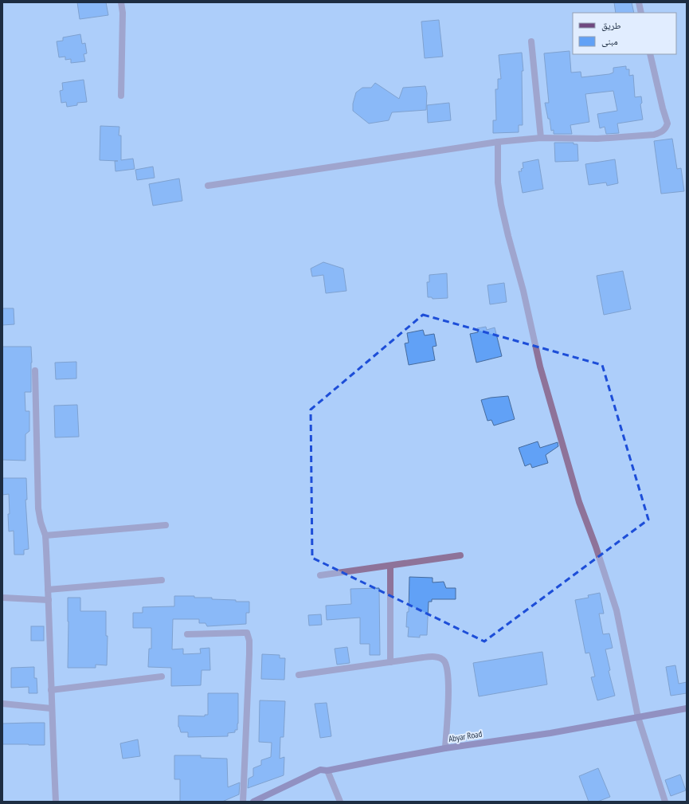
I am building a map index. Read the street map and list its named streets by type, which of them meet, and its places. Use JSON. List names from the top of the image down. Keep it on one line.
{"streets":{"main road":["Abyar Road"]},"legend":["طريق","مبنى"]}
